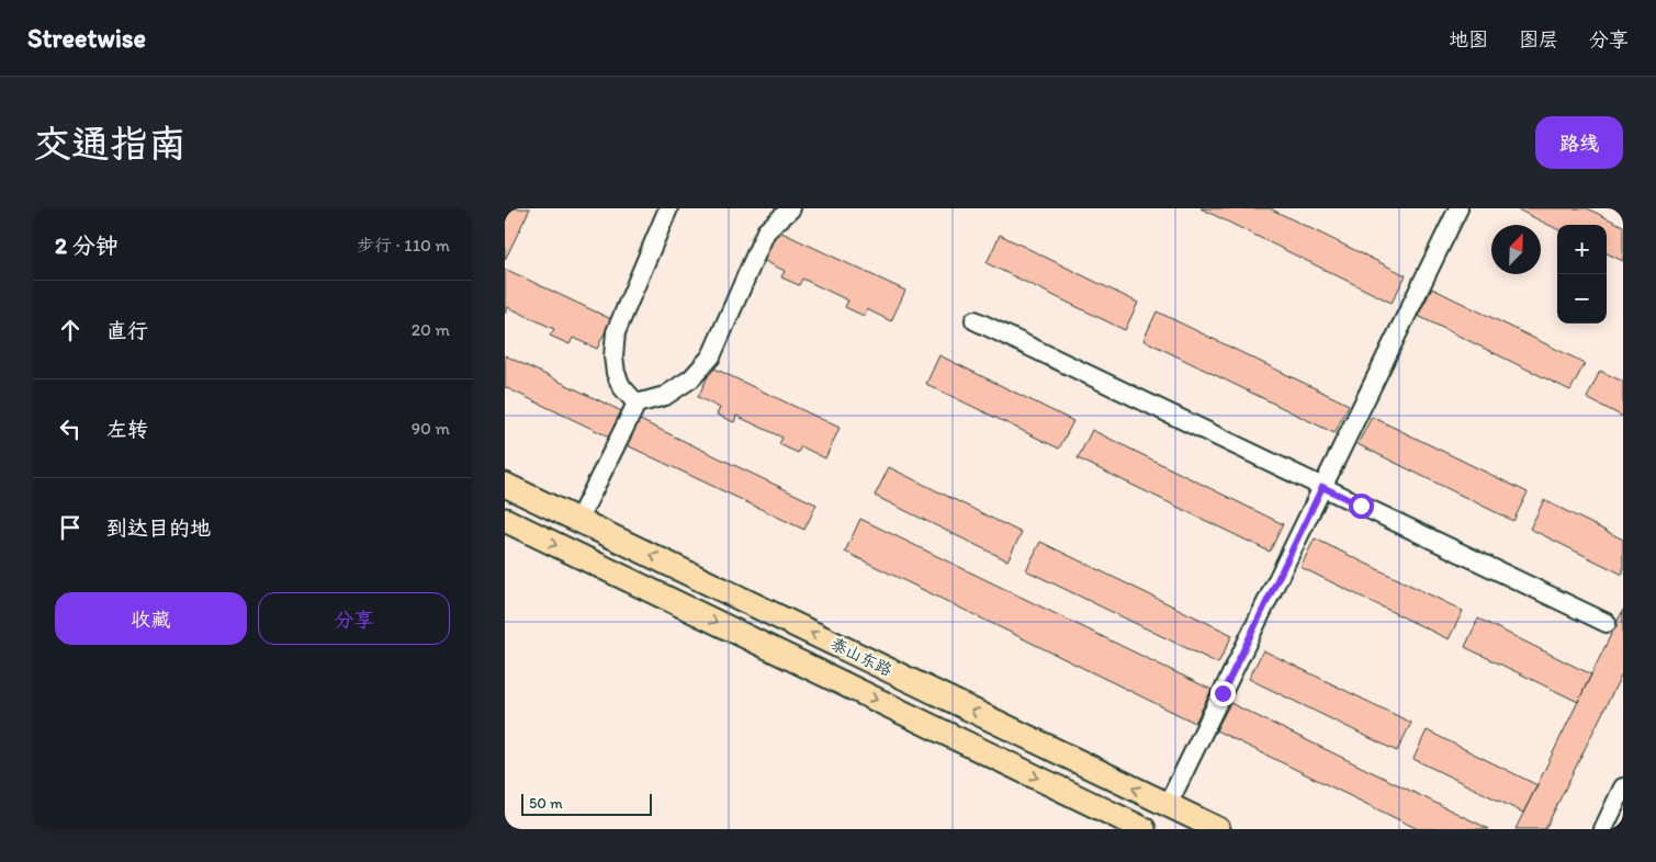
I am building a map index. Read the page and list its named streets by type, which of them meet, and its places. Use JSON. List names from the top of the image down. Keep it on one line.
{"streets":{"main road":["泰山东路"]},"scale_bar":"50 m","north":"top right","page":{"header":"Streetwise","nav":["地图","图层","分享"],"buttons":["路线",["收藏","分享"]],"title":"交通指南","heading":["2 分钟","步行 · 110 m"],"map_buttons":["+","−"],"list":[["直行","20 m"],["左转","90 m"],"到达目的地"],"scale":"50 m"}}
